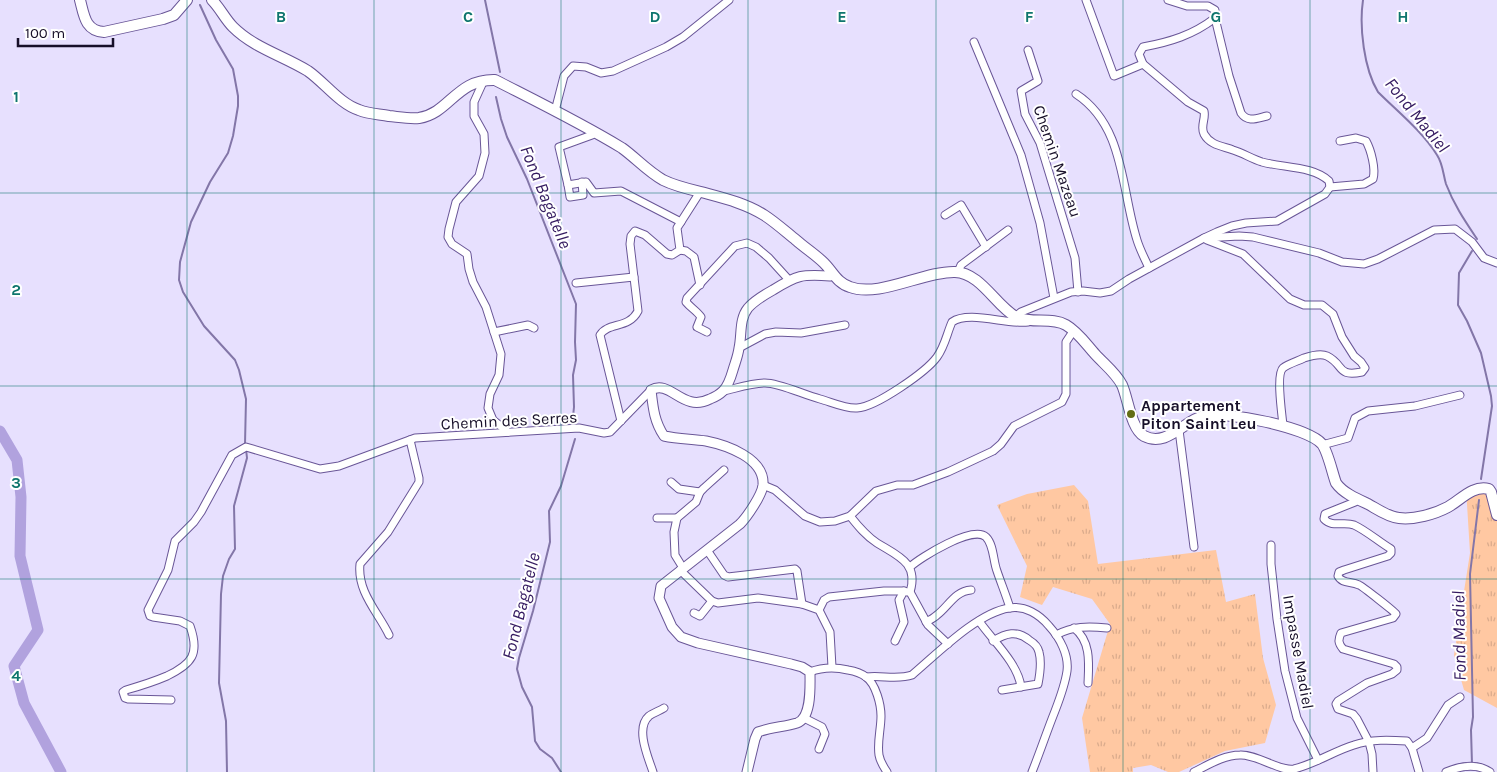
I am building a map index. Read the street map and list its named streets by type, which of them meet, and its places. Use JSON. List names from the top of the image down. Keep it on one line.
{"streets":{"street":["Chemin Mazeau","Chemin des Serres","Impasse Madiel"]},"water":["Fond Madiel","Fond Bagatelle"],"places":["Appartement Piton Saint Leu"],"scale_bar":"100 m","grid":{"columns":["B","C","D","E","F","G","H"],"rows":["1","2","3","4"]}}
